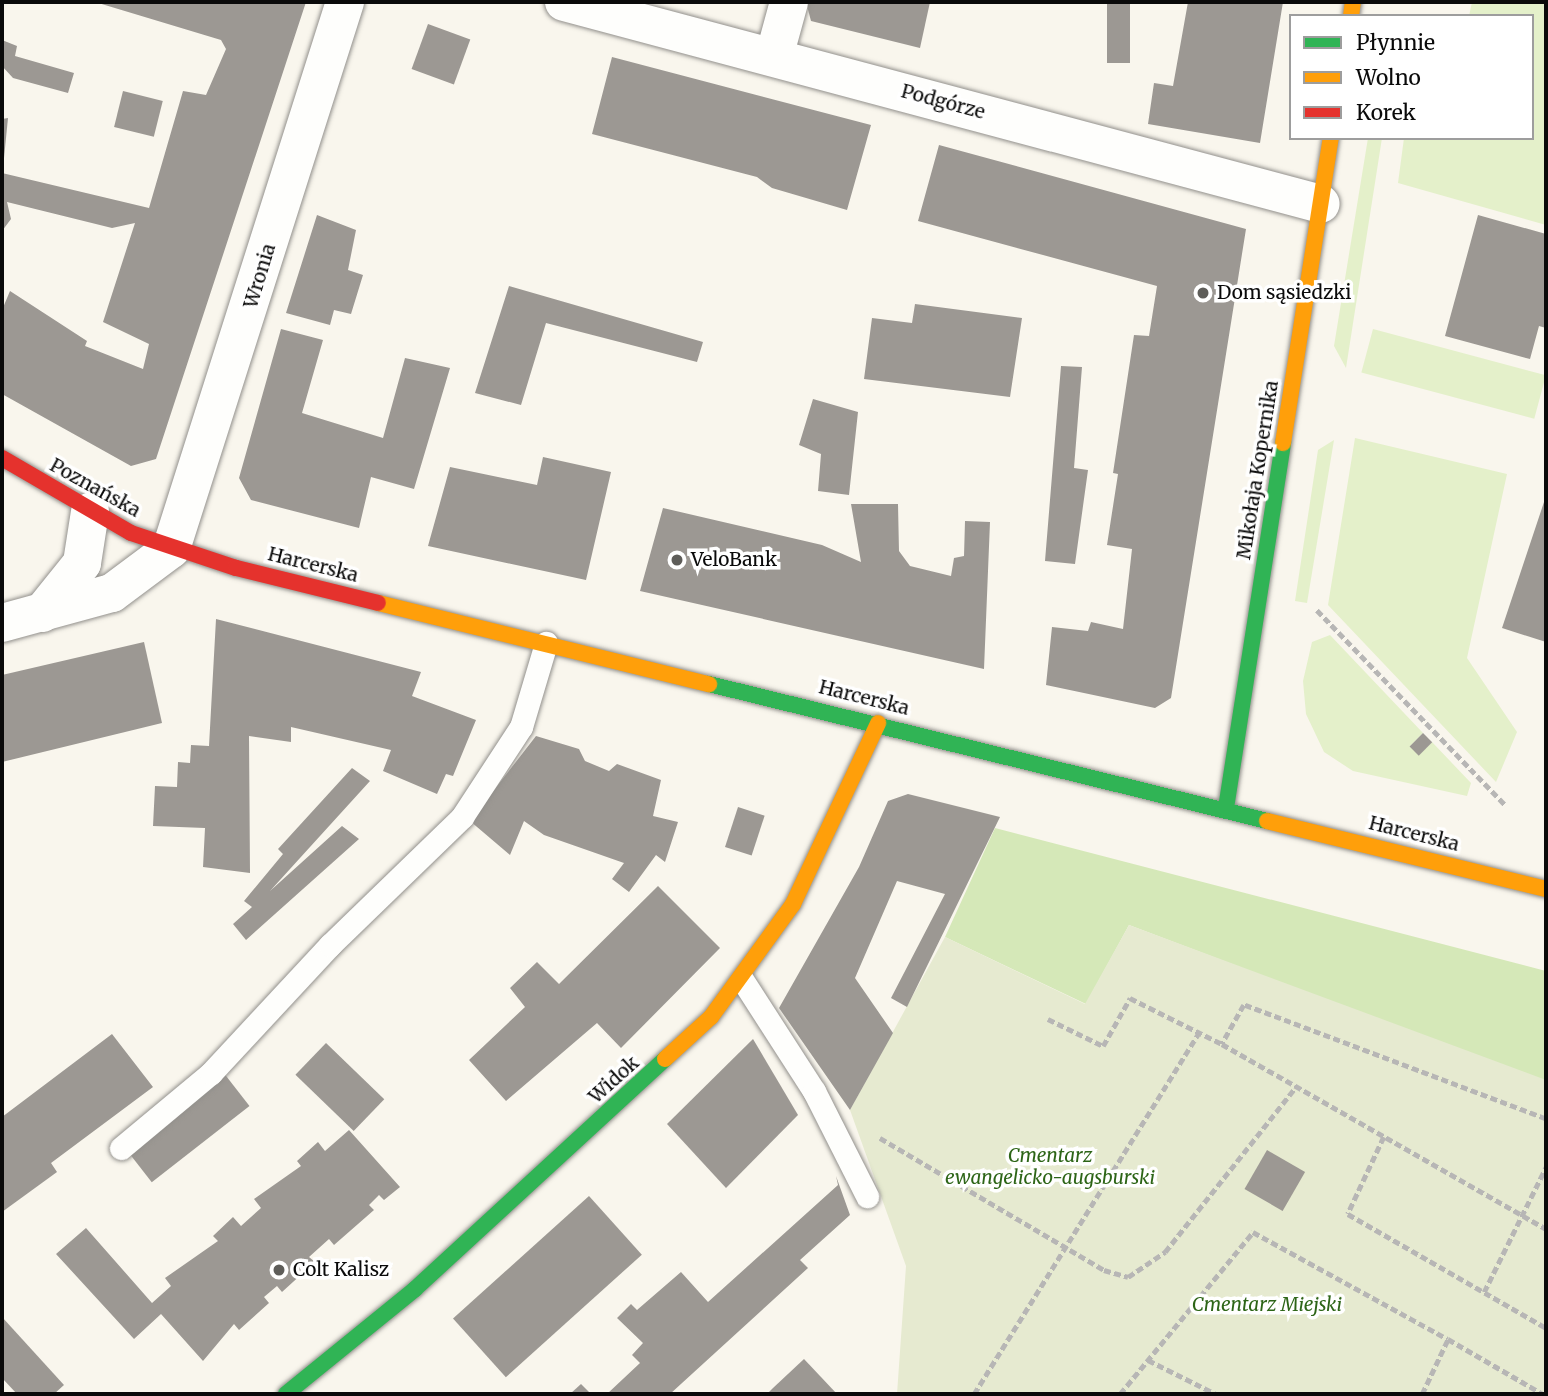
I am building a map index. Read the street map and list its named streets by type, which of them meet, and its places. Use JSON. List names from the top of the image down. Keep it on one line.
{"streets":{"street":["Podgórze","Wronia","Mikołaja Kopernika","Poznańska","Harcerska","Widok"]},"crossings":[["Podgórze","Mikołaja Kopernika"],["Wronia","Poznańska"],["Wronia","Harcerska"],["Mikołaja Kopernika","Harcerska"],["Poznańska","Harcerska"],["Harcerska","Widok"]],"parks":["Cmentarz ewangelicko-augsburski","Cmentarz Miejski"],"places":["Dom sąsiedzki","VeloBank","Colt Kalisz"],"legend":["Płynnie","Wolno","Korek"]}
